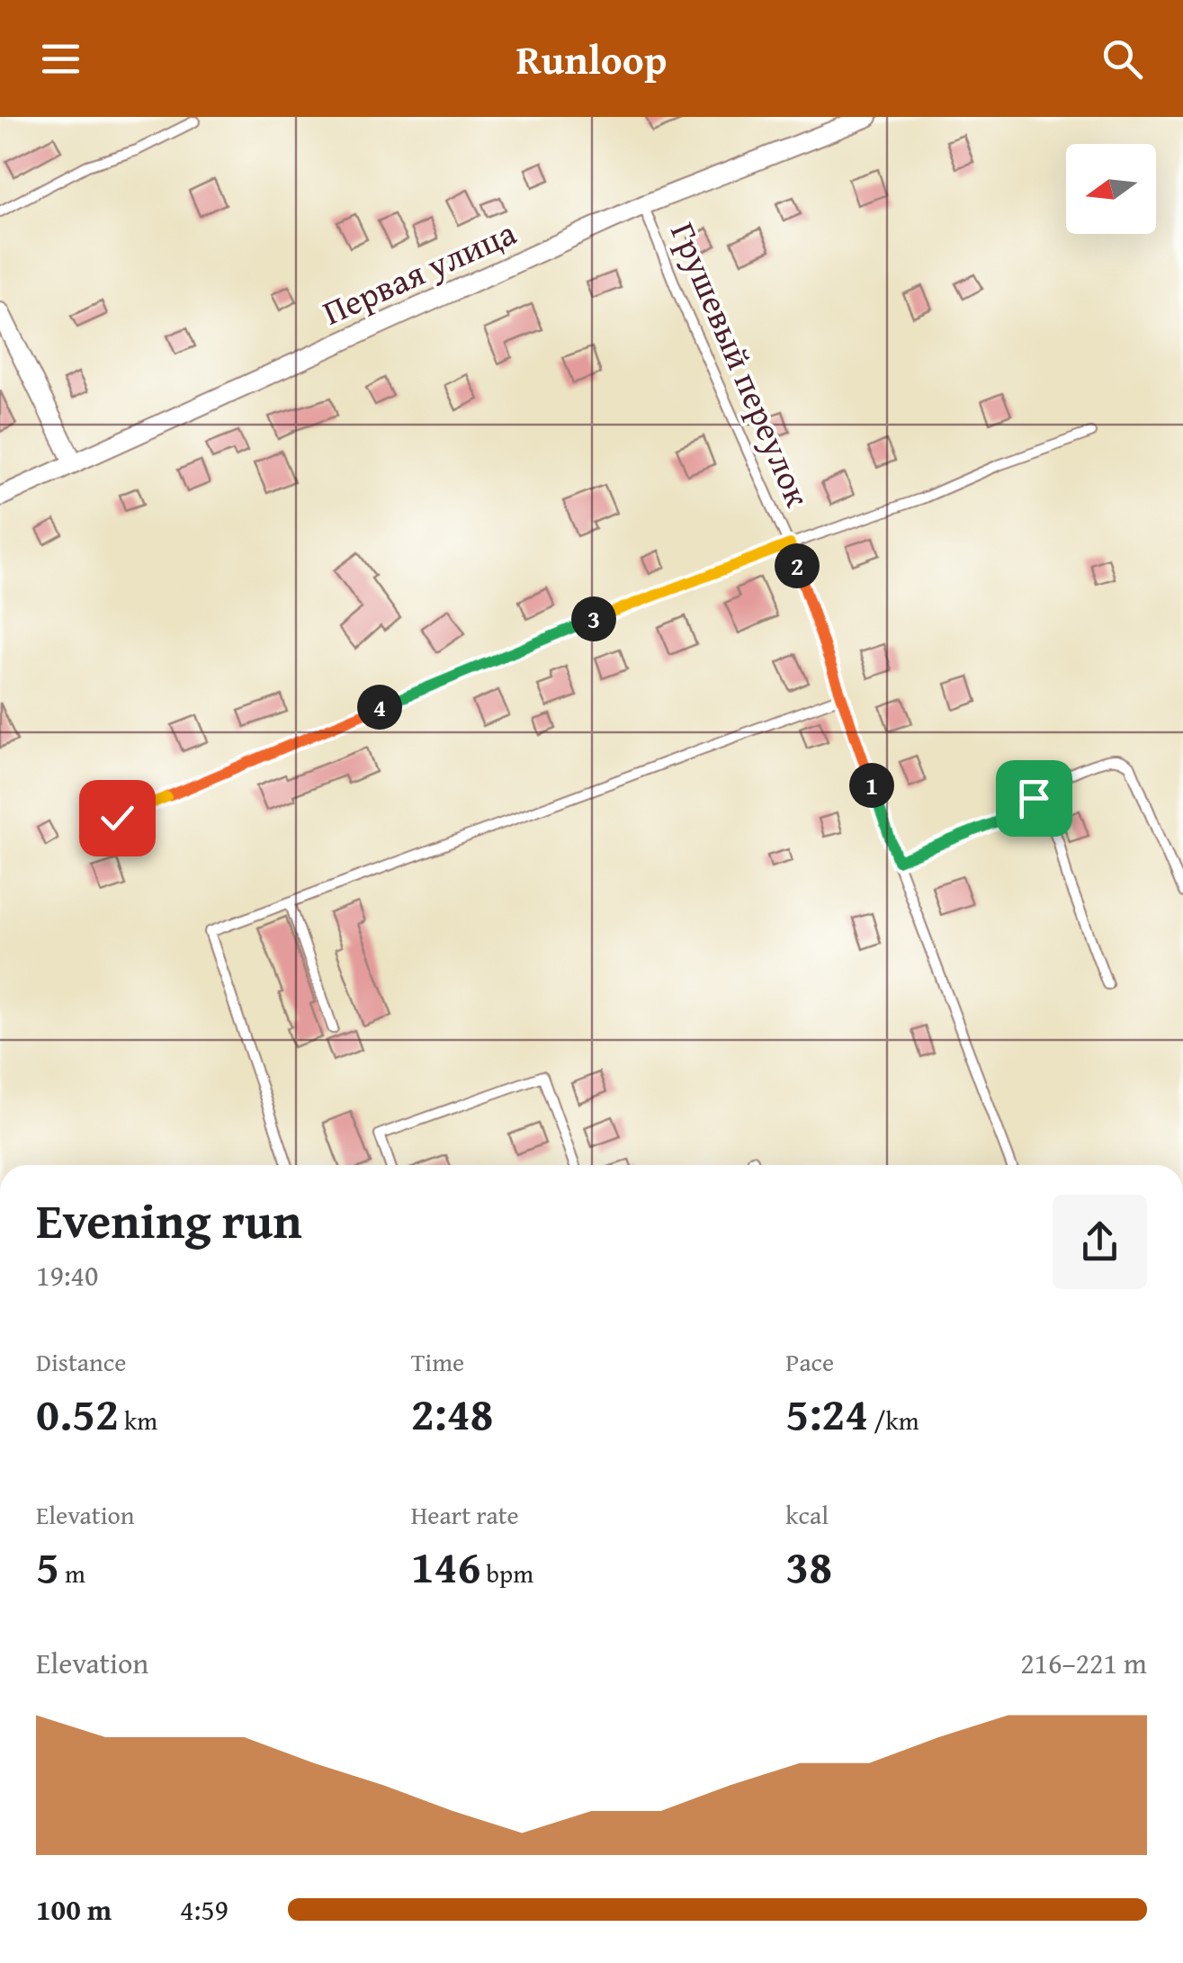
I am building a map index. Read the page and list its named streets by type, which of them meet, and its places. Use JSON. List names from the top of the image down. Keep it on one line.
{"streets":{"street":["Первая улица"],"lane":["Грушевый переулок"]},"crossings":[["Первая улица","Грушевый переулок"]],"north":"left","page":{"header":"Runloop","pins":["2","3","4","1"],"heading":["Evening run","19:40"],"stats":[["Distance","0.52 km"],["Time","2:48"],["Pace","5:24 /km"],["Elevation","5 m"],["Heart rate","146 bpm"],["kcal","38"]],"chart":["Elevation","216–221 m"],"list":[{"name":"100 m","note":"4:59"}]}}
